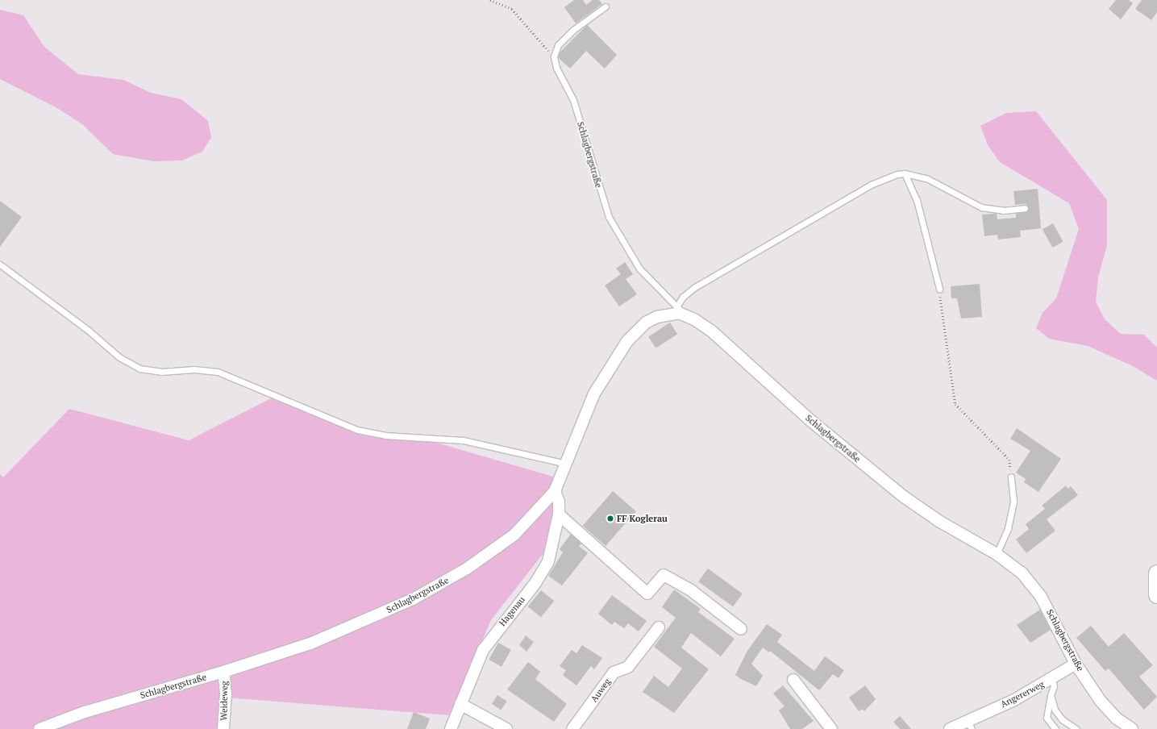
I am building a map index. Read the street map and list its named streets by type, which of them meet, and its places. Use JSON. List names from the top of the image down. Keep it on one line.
{"streets":{"street":["Schlagbergstraße","Hagenau","Auweg","Angererweg","Weideweg"]},"crossings":[["Schlagbergstraße","Hagenau"],["Schlagbergstraße","Angererweg"],["Schlagbergstraße","Weideweg"]],"places":["FF Koglerau"]}
